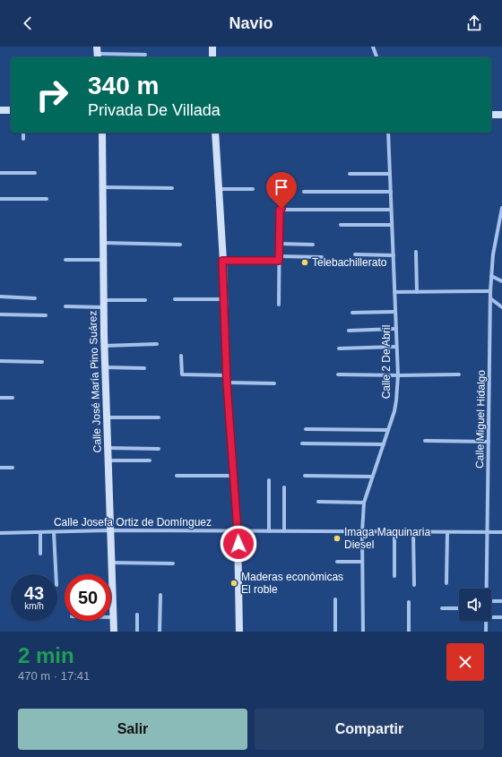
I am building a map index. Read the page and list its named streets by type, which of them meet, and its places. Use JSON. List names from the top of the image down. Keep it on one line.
{"streets":{"main road":["Calle José María Pino Suárez"],"street":["Calle 2 De Abril","Calle Miguel Hidalgo","Calle Josefa Ortiz de Domínguez"]},"crossings":[["Calle 2 De Abril","Calle Josefa Ortiz de Domínguez"],["Calle José María Pino Suárez","Calle Josefa Ortiz de Domínguez"],["Calle Miguel Hidalgo","Calle Josefa Ortiz de Domínguez"]],"places":["Telebachillerato","Imaga Maquinaria Diesel","Maderas económicas El roble"],"page":{"header":"Navio","turn":["340 m","Privada De Villada"],"speed":"43 km/h","limit":"50","heading":["2 min","470 m · 17:41"],"buttons":["Salir","Compartir"]}}
